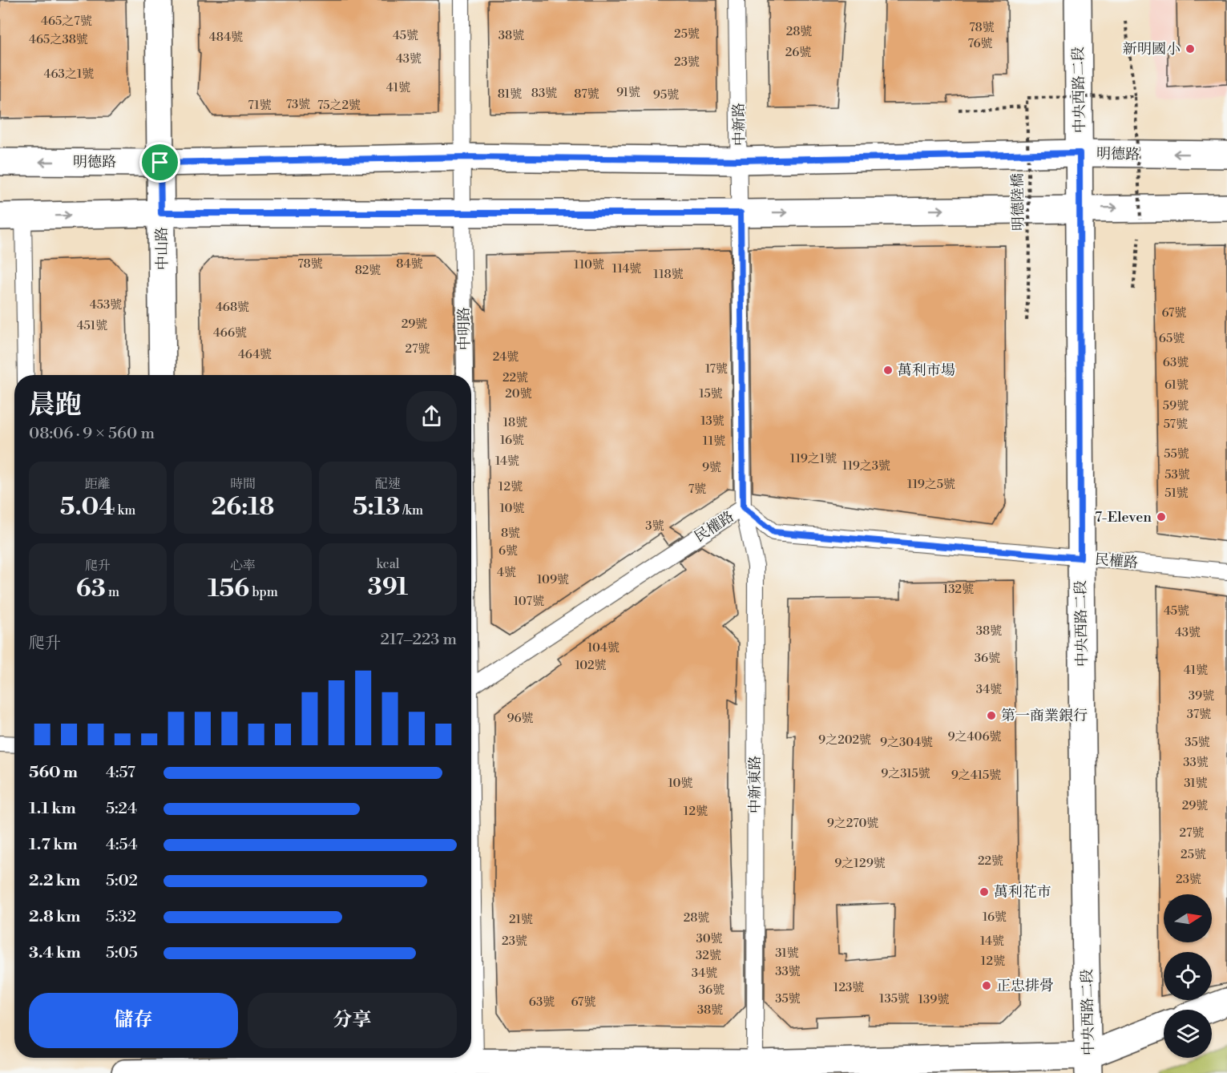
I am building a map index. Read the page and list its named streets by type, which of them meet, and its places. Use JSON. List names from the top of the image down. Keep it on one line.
{"streets":{"street":["中央西路二段","明德路","中山路"],"lane":["中新路","中明路","民權路","中新東路"],"path":["明德陸橋"]},"crossings":[["中央西路二段","明德路"],["中央西路二段","民權路"],["中新路","明德路"],["中新路","民權路"],["中新路","中新東路"],["明德路","中山路"],["明德路","中明路"],["民權路","中新東路"]],"places":["新明國小","萬利市場","7-Eleven","第一商業銀行","萬利花市","正忠排骨"],"house_numbers":["465之7號","78號","28號","25號","45號","38號","484號","465之38號","76號","26號","43號","23號","463之1號","41號","91號","83號","81號","87號","95號","73號","71號","75之2號","78號","84號","110號","114號","82號","118號","453號","468號","67號","29號","451號","466號","65號","27號","464號","24號","63號","17號","22號","61號","20號","15號","59號","13號","18號","57號","16號","11號","55號","119之1號","14號","119之3號","9號","53號","119之5號","12號","7號","51號","10號","3號","8號","6號","4號","109號","132號","107號","45號","38號","43號","104號","36號","102號","41號","34號","39號","37號","96號","9之406號","9之202號","9之304號","35號","33號","9之315號","9之415號","10號","31號","29號","12號","9之270號","27號","25號","22號","9之129號","23號","16號","28號","21號","30號","23號","14號","31號","32號","12號","33號","34號","123號","36號","35號","135號","139號","63號","67號","38號"],"north":"right","page":{"heading":["晨跑","08:06 · 9 × 560 m"],"stats":[["距離","5.04 km"],["時間","26:18"],["配速","5:13 /km"],["爬升","63 m"],["心率","156 bpm"],["kcal","391"]],"chart":["爬升","217–223 m"],"list":[{"name":"560 m","note":"4:57"},{"name":"1.1 km","note":"5:24"},{"name":"1.7 km","note":"4:54"},{"name":"2.2 km","note":"5:02"},{"name":"2.8 km","note":"5:32"},{"name":"3.4 km","note":"5:05"}],"buttons":["儲存","分享"]}}
